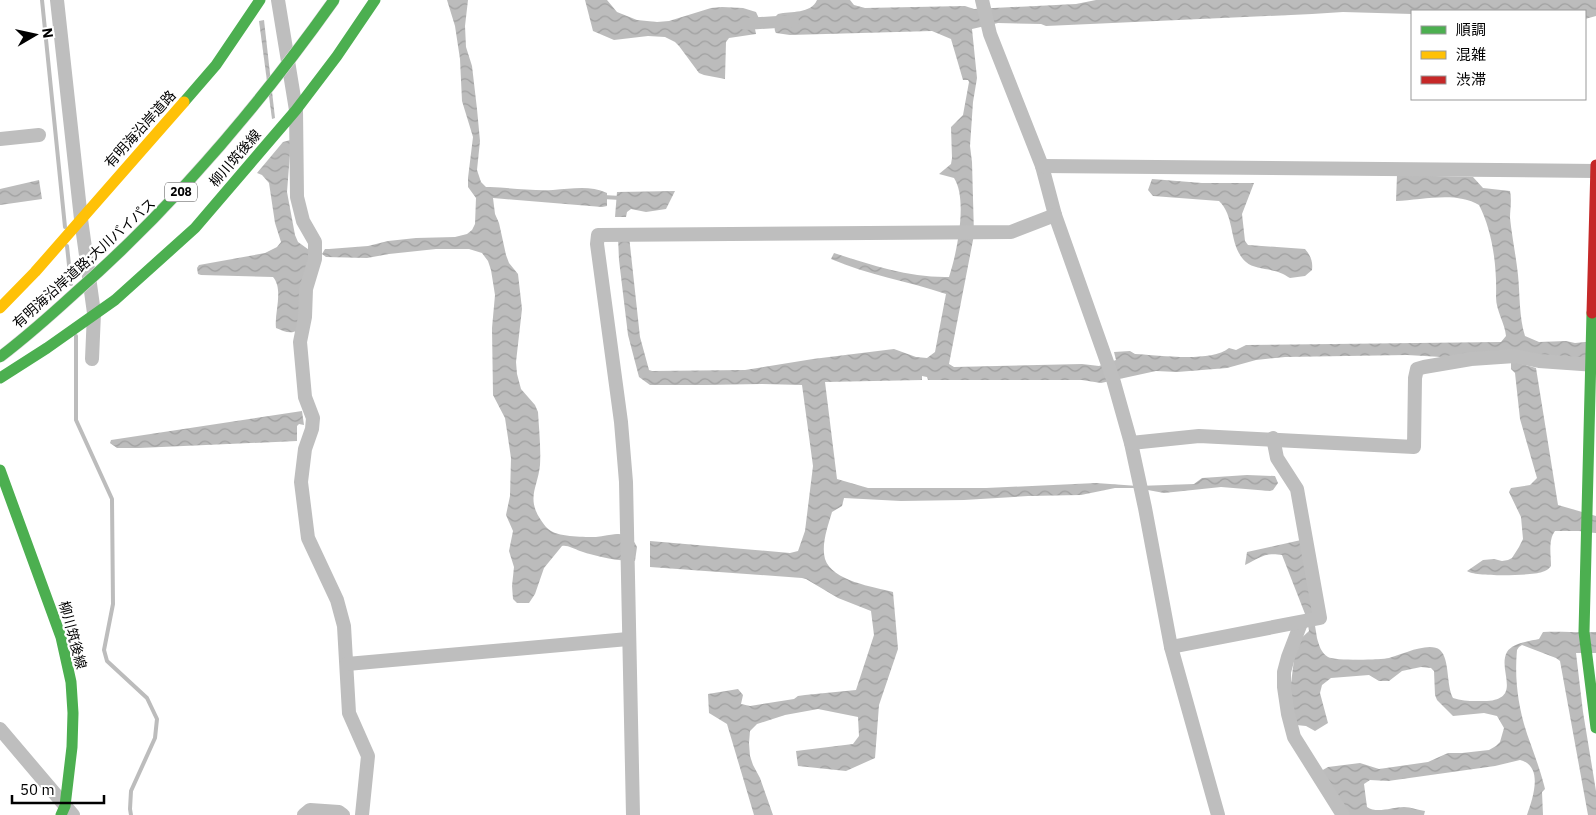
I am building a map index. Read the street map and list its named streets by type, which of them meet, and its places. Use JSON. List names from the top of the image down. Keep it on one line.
{"streets":{"main road":["有明海沿岸道路","柳川筑後線","208","有明海沿岸道路;大川バイパス"]},"legend":["順調","混雑","渋滞"],"scale_bar":"50 m","north":"right"}
